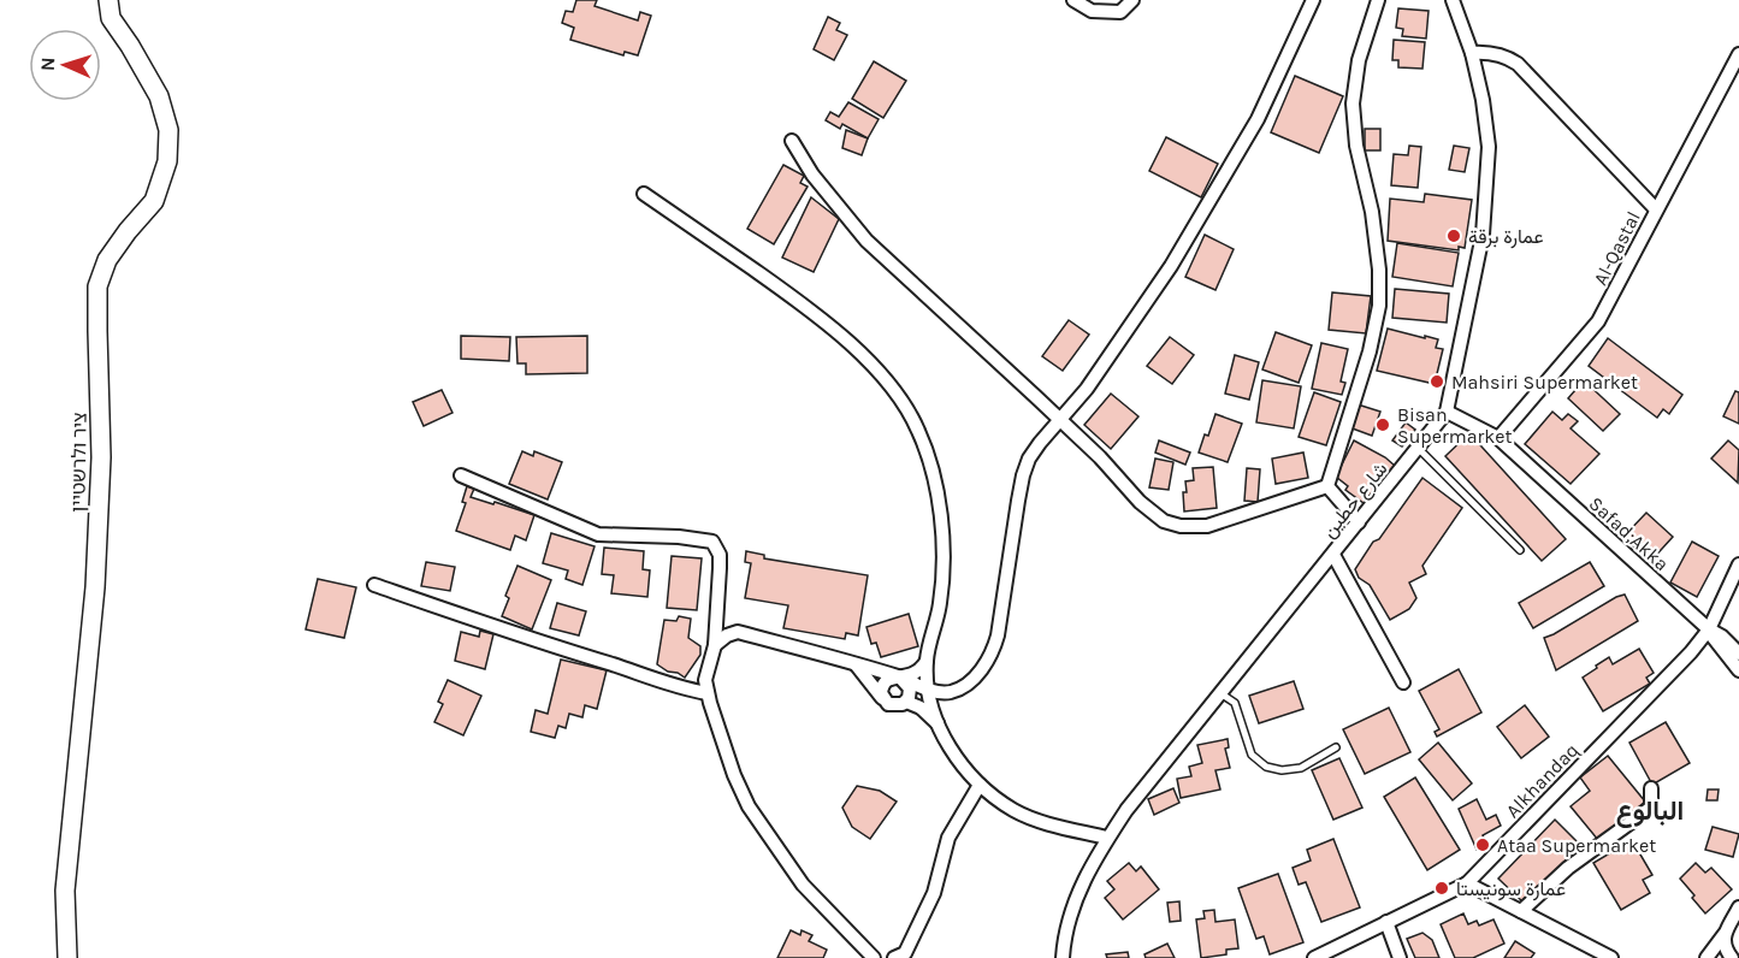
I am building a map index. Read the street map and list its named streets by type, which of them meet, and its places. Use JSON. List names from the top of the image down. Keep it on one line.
{"streets":{"main road":["ציר ולרשטיין"],"street":["Al-Qastal","شارع حطين","Safad;Akka","Alkhandaq"]},"crossings":[["Al-Qastal","Safad;Akka"],["شارع حطين","Safad;Akka"],["Safad;Akka","Alkhandaq"]],"districts":["البالوع"],"places":["عمارة برقة","Mahsiri Supermarket","Bisan Supermarket","Ataa Supermarket","عمارة سونيستا"],"north":"left"}
